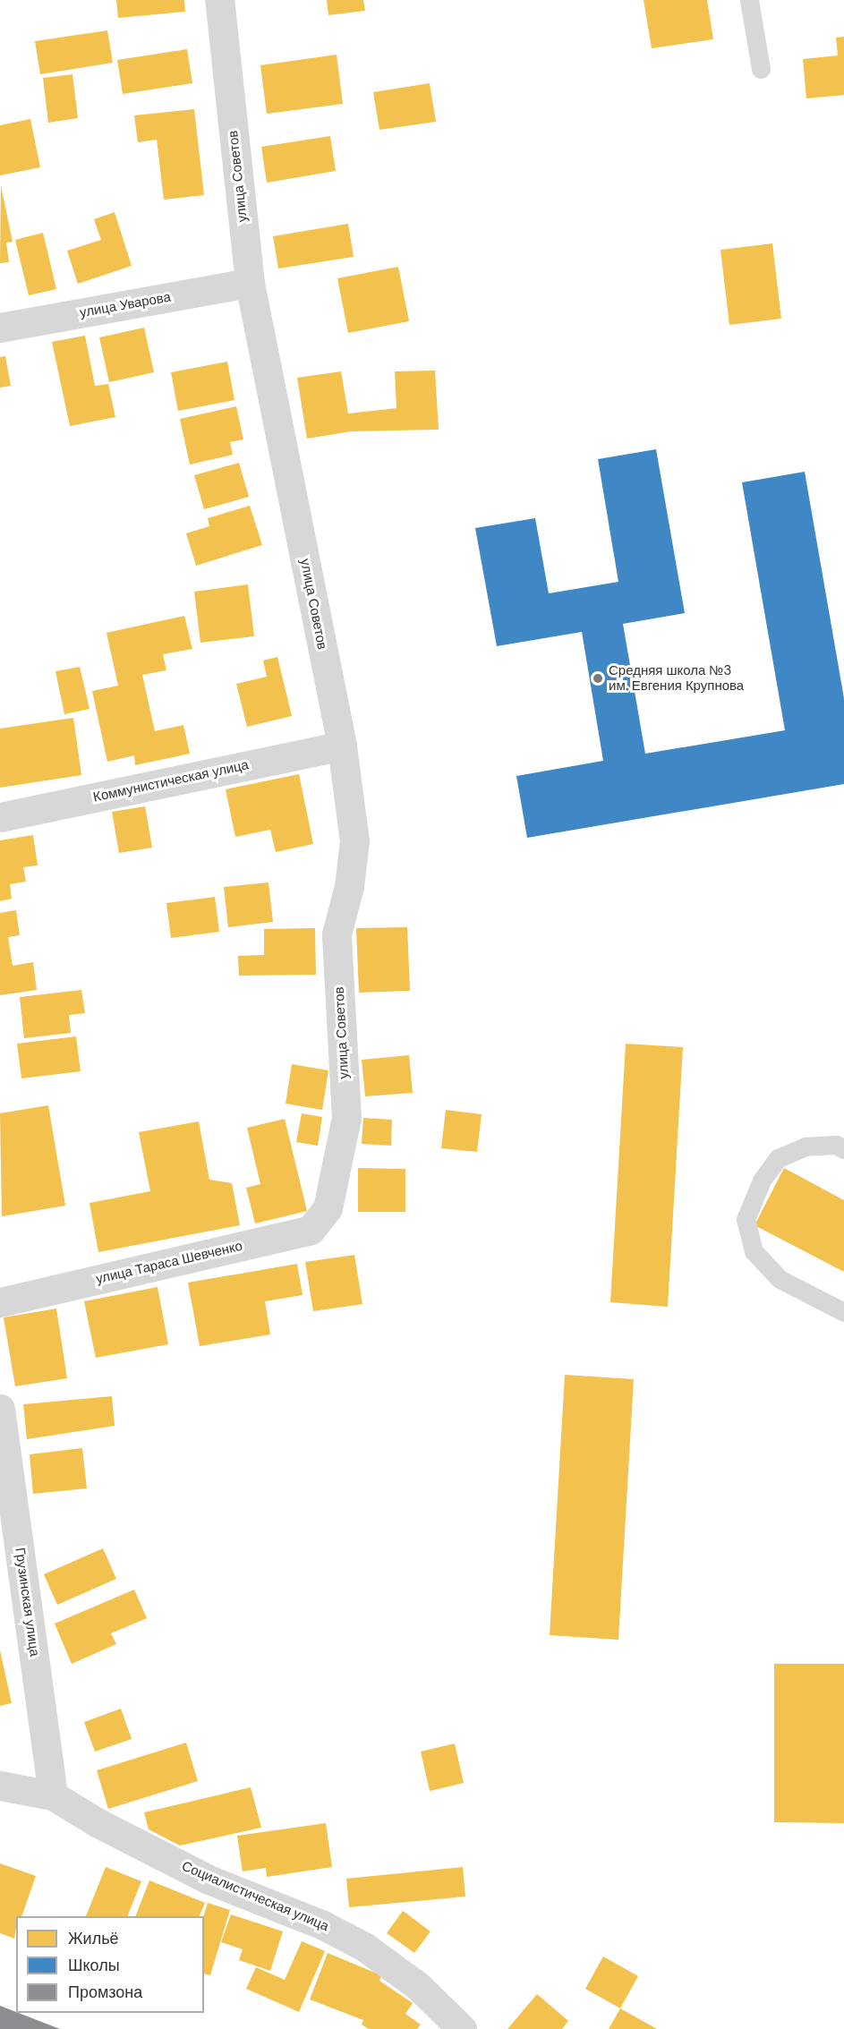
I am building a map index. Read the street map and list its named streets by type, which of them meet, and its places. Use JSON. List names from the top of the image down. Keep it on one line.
{"streets":{"street":["улица Советов","улица Уварова","Коммунистическая улица","улица Тараса Шевченко","Грузинская улица","Социалистическая улица"]},"crossings":[["улица Советов","улица Уварова"],["улица Советов","Коммунистическая улица"],["улица Советов","улица Тараса Шевченко"],["Грузинская улица","Социалистическая улица"]],"places":["Средняя школа №3 им. Евгения Крупнова"],"legend":["Жильё","Школы","Промзона"]}
